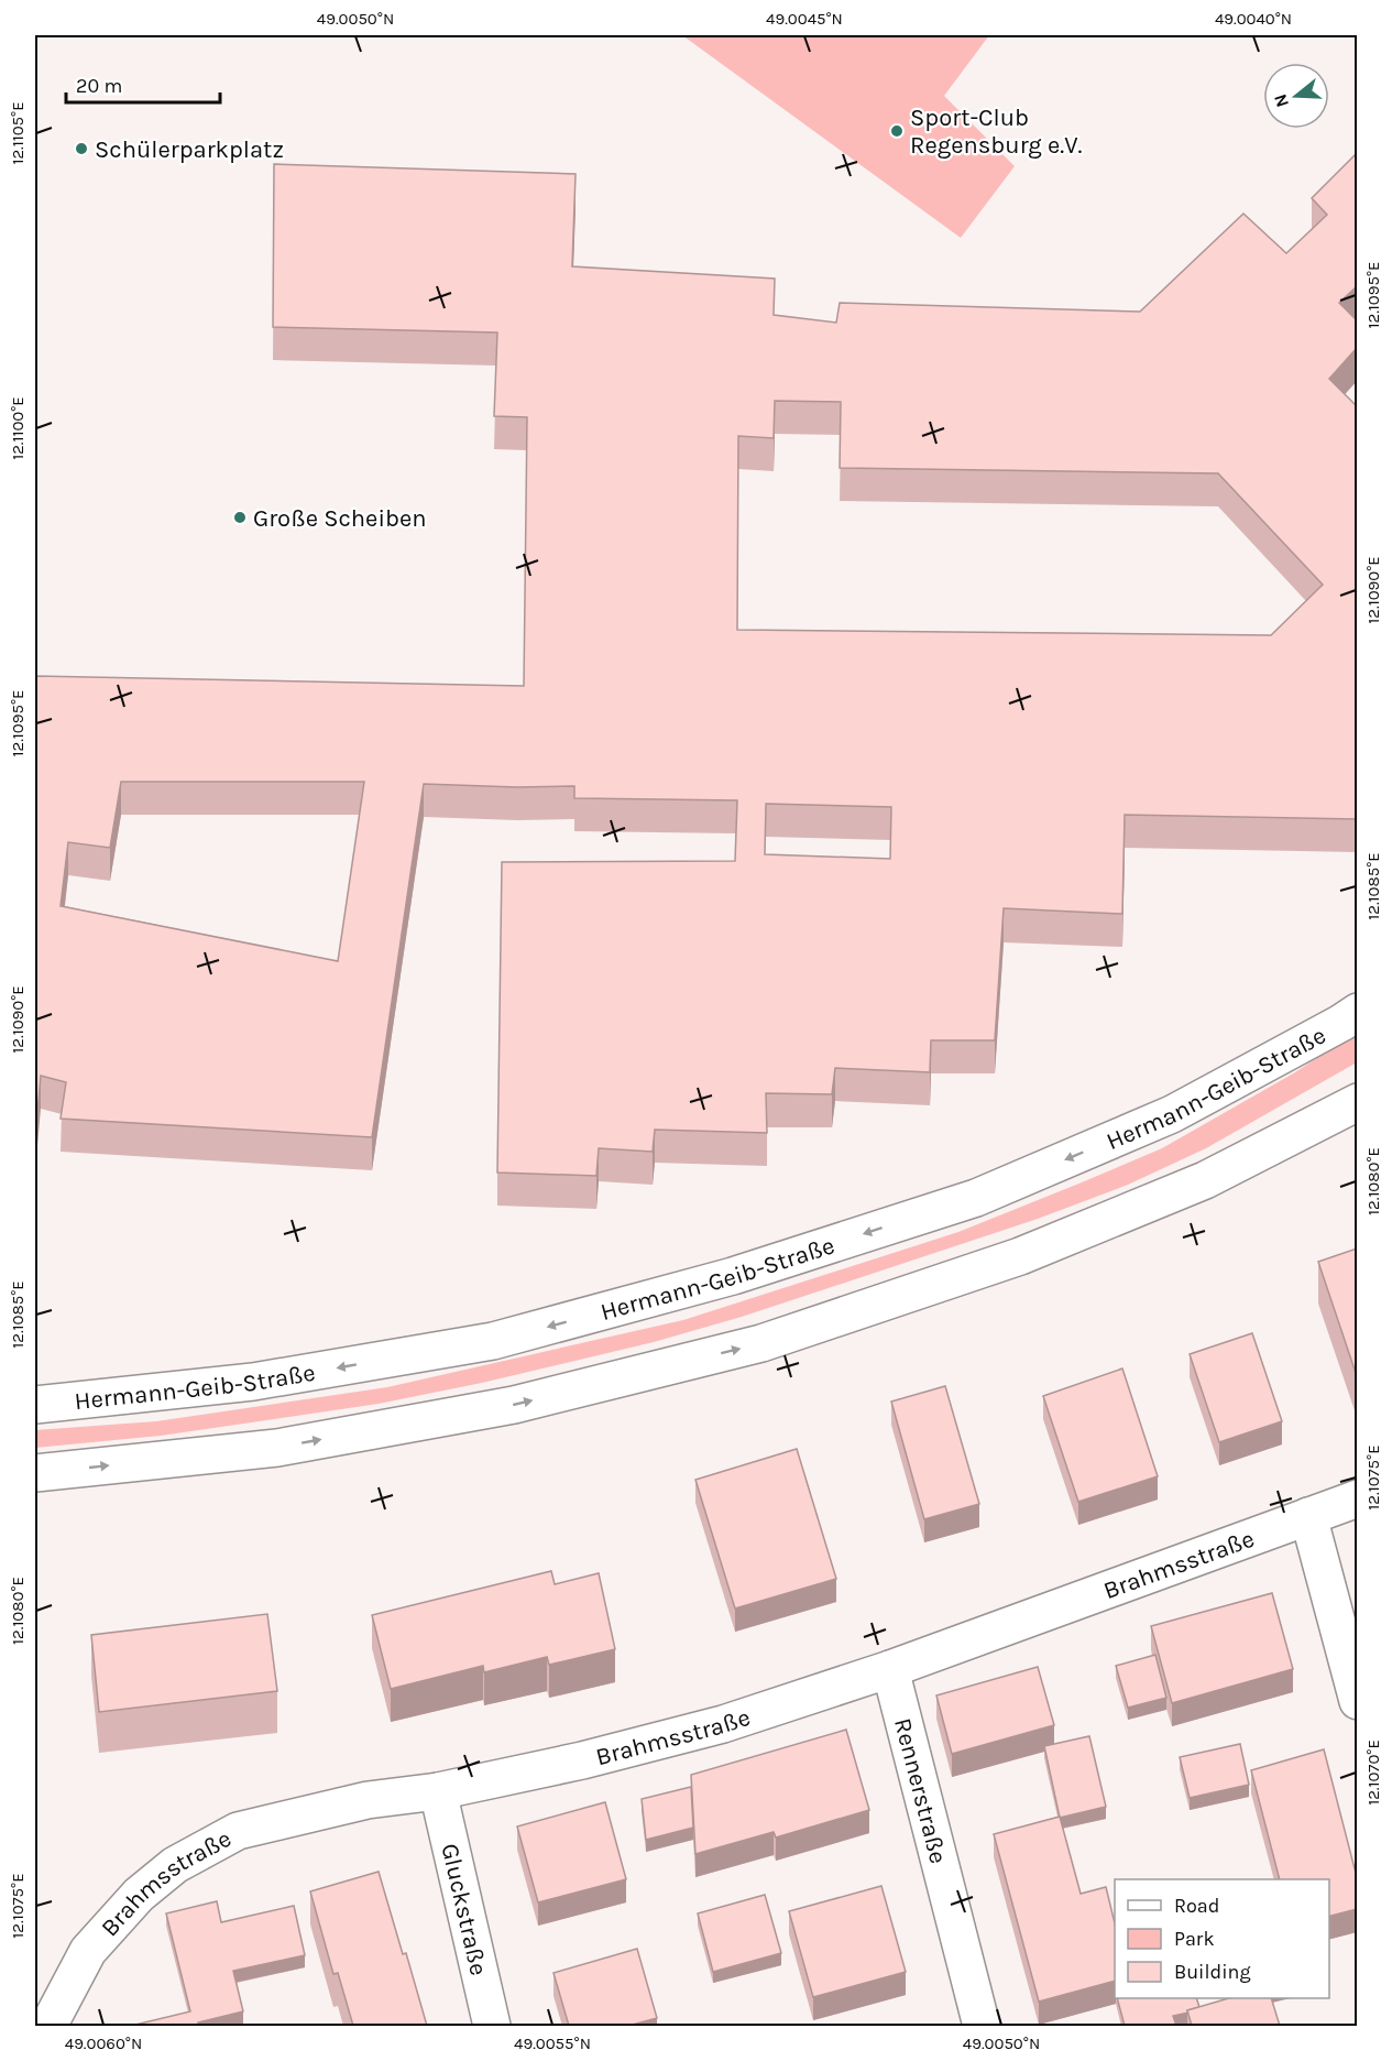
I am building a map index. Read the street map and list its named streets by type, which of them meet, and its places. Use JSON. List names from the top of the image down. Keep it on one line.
{"streets":{"street":["Hermann-Geib-Straße","Brahmsstraße","Rennerstraße","Gluckstraße"]},"crossings":[["Brahmsstraße","Rennerstraße"],["Brahmsstraße","Gluckstraße"]],"places":["Sport-Club Regensburg e.V.","Schülerparkplatz","Große Scheiben"],"legend":["Road","Park","Building"],"scale_bar":"20 m","north":"left","coordinates":["49.0050°N","49.0045°N","49.0040°N","12.1105°E","12.1095°E","12.1100°E","12.1090°E","12.1085°E","12.1080°E","12.1075°E","12.1070°E","49.0060°N","49.0055°N"]}
